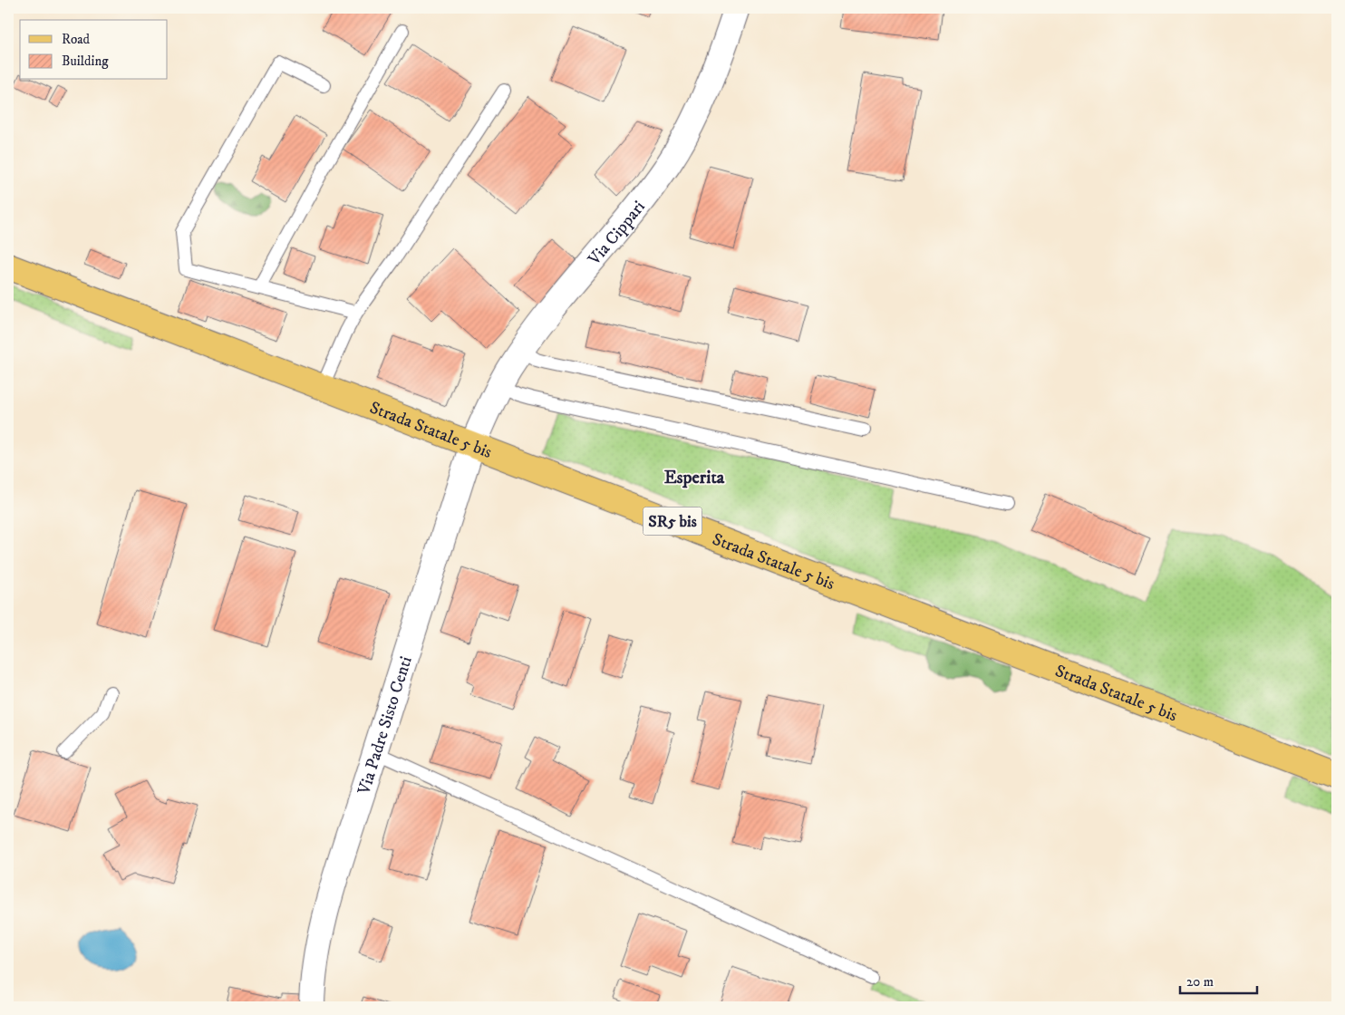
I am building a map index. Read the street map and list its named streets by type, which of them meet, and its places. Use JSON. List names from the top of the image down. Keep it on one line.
{"streets":{"main road":["Strada Statale 5 bis","SR5 bis"],"street":["Via Cippari","Via Padre Sisto Centi"]},"crossings":[["Via Cippari","Strada Statale 5 bis"],["Via Cippari","Via Padre Sisto Centi"],["Strada Statale 5 bis","Via Padre Sisto Centi"]],"districts":["Esperita"],"legend":["Road","Building"],"scale_bar":"20 m"}
